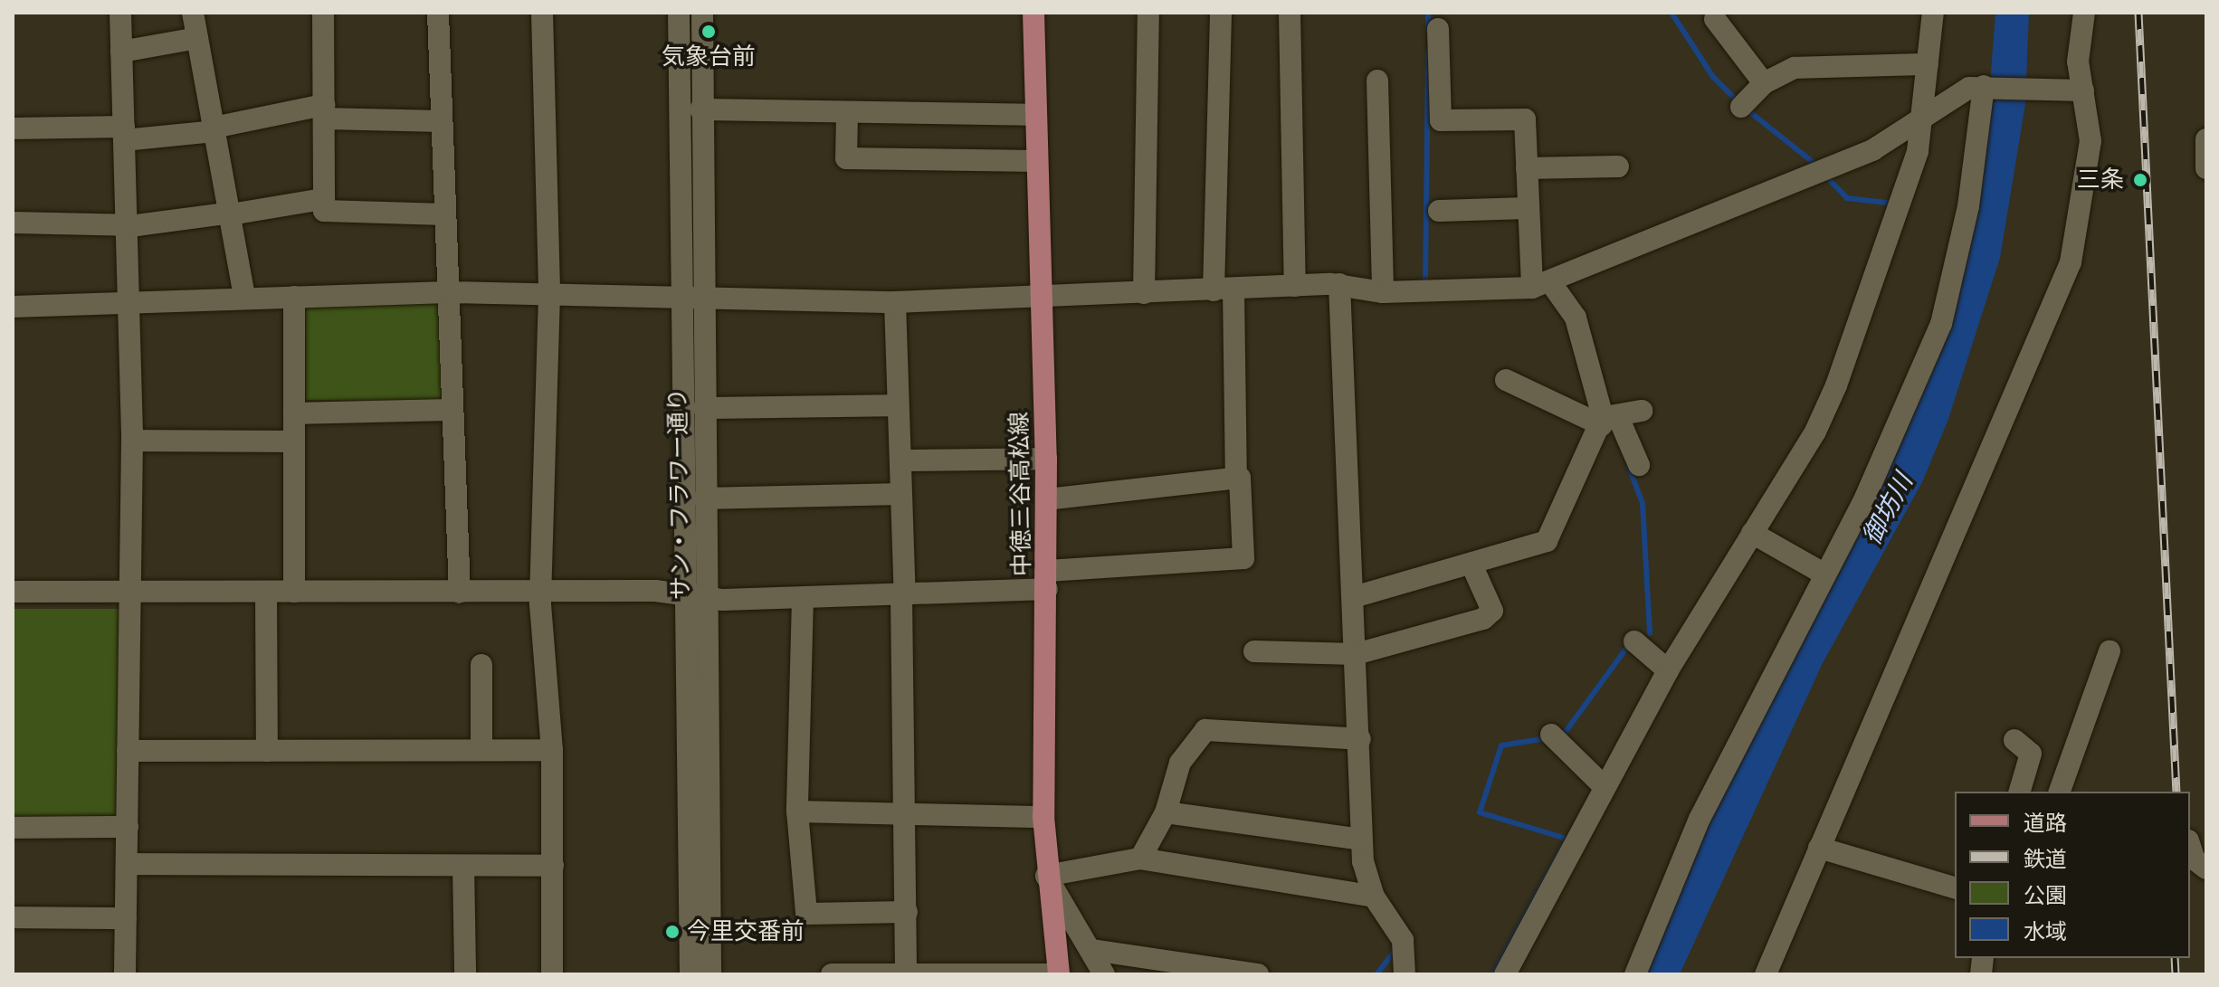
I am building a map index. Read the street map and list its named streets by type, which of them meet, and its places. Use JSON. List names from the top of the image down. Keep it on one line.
{"streets":{"main road":["中徳三谷高松線"],"street":["サン・フラワー通り"]},"water":["御坊川"],"places":["気象台前","三条","今里交番前"],"legend":["道路","鉄道","公園","水域"]}
